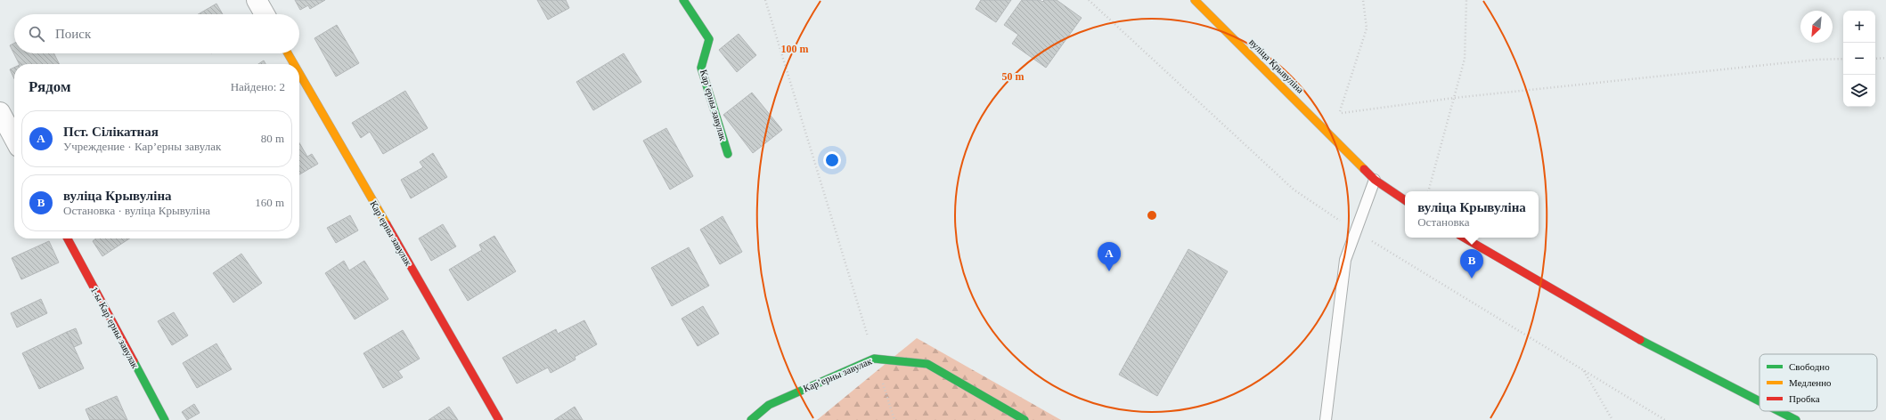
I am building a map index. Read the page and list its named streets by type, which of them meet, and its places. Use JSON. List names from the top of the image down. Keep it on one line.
{"streets":{"street":["вуліца Крывуліна","Карʼерны завулак","1-ы Карʼерны завулак"]},"legend":["Свободно","Медленно","Пробка"],"north":"bottom left","page":{"map_buttons":["+","−"],"search":"Поиск","heading":["Рядом","Найдено: 2"],"list":[{"mark":"A","name":"Пст. Сілікатная","note":"Учреждение · Карʼерны завулак","value":"80 m"},{"mark":"B","name":"вуліца Крывуліна","note":"Остановка · вуліца Крывуліна","value":"160 m"}],"popup":["вуліца Крывуліна","Остановка"],"pins":["A","B"]},"rings":["100 m","50 m"]}
